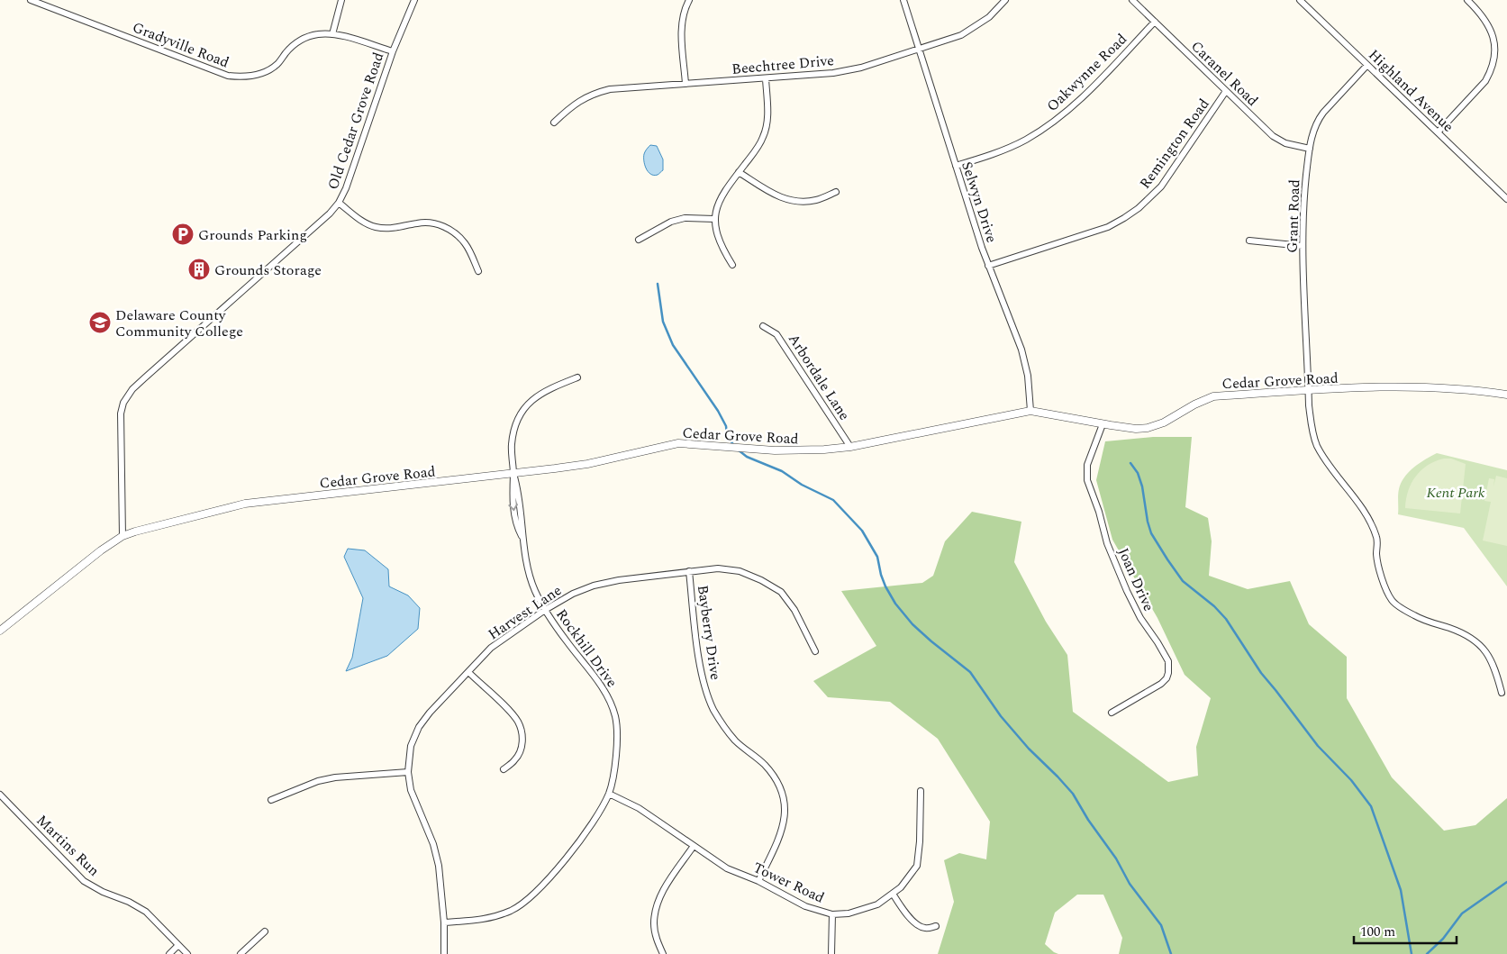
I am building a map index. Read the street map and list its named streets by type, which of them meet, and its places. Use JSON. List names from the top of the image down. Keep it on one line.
{"streets":{"street":["Gradyville Road","Beechtree Drive","Oakwynne Road","Caranel Road","Highland Avenue","Old Cedar Grove Road","Remington Road","Selwyn Drive","Grant Road","Arbordale Lane","Cedar Grove Road","Joan Drive","Harvest Lane","Bayberry Drive","Rockhill Drive","Martins Run","Tower Road"]},"crossings":[["Gradyville Road","Old Cedar Grove Road"],["Beechtree Drive","Selwyn Drive"],["Oakwynne Road","Caranel Road"],["Oakwynne Road","Selwyn Drive"],["Caranel Road","Remington Road"],["Caranel Road","Grant Road"],["Highland Avenue","Grant Road"],["Old Cedar Grove Road","Cedar Grove Road"],["Remington Road","Selwyn Drive"],["Selwyn Drive","Cedar Grove Road"],["Grant Road","Cedar Grove Road"],["Arbordale Lane","Cedar Grove Road"],["Cedar Grove Road","Joan Drive"],["Cedar Grove Road","Rockhill Drive"],["Harvest Lane","Bayberry Drive"],["Harvest Lane","Rockhill Drive"],["Bayberry Drive","Tower Road"],["Rockhill Drive","Tower Road"]],"parks":["Kent Park"],"places":{"parking":["Grounds Parking"],"building":["Grounds Storage"],"school or university":["Delaware County Community College"]},"scale_bar":"100 m"}
